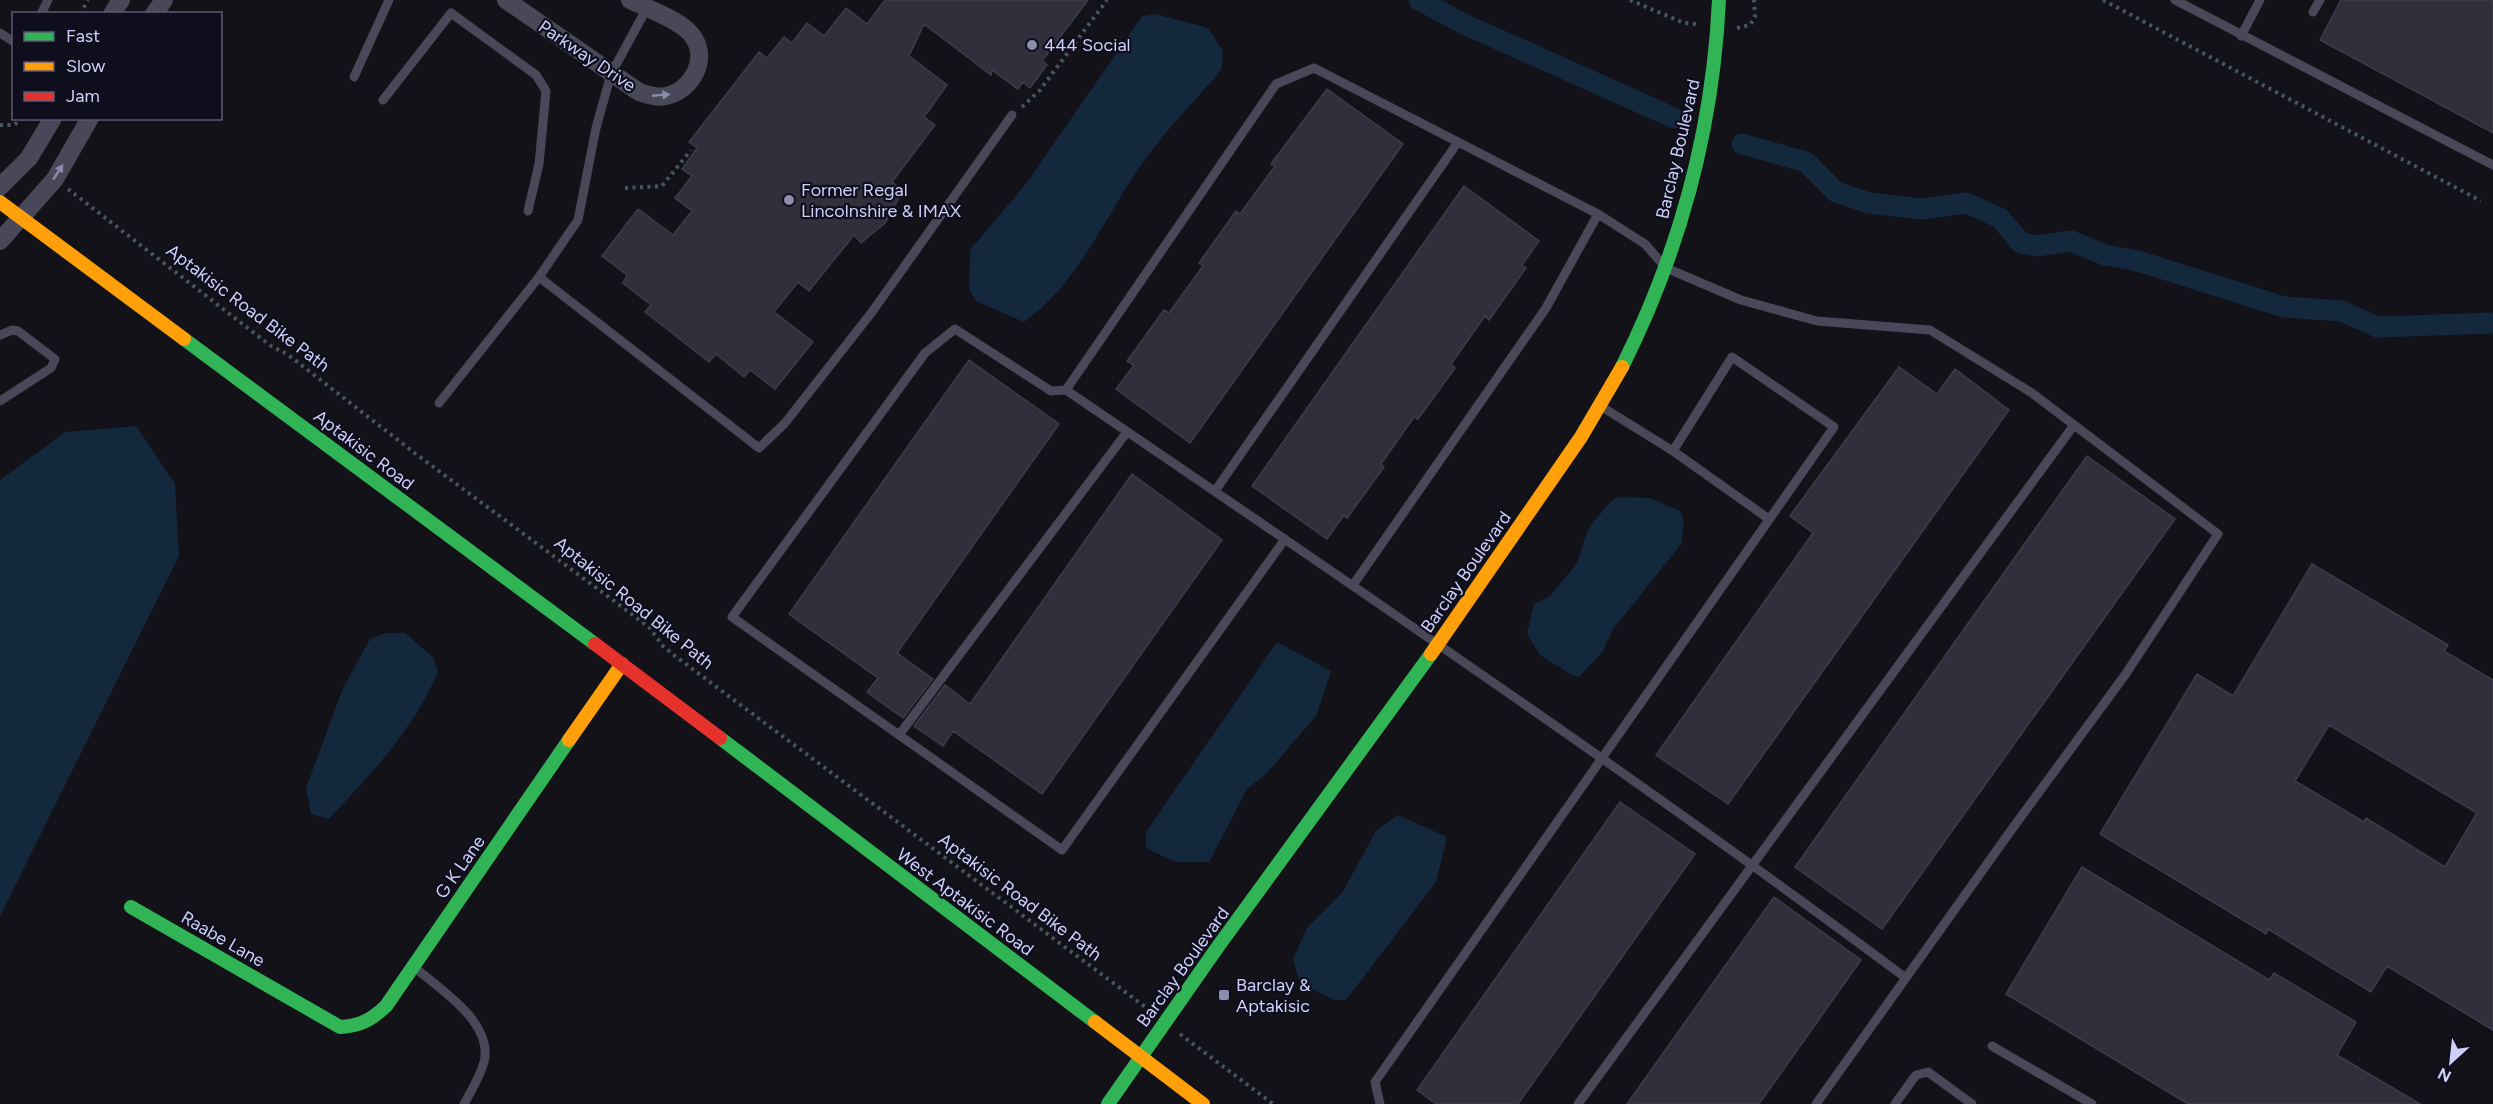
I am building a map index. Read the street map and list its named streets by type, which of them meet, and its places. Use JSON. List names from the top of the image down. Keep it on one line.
{"streets":{"street":["Parkway Drive","Barclay Boulevard","Aptakisic Road","G K Lane","West Aptakisic Road","Raabe Lane"],"path":["Aptakisic Road Bike Path"]},"crossings":[["Barclay Boulevard","West Aptakisic Road"],["Aptakisic Road","G K Lane"],["Aptakisic Road","West Aptakisic Road"],["G K Lane","Raabe Lane"]],"places":{"other":["444 Social","Former Regal Lincolnshire & IMAX"],"transit":["Barclay & Aptakisic"]},"legend":["Fast","Slow","Jam"],"north":"bottom left"}
